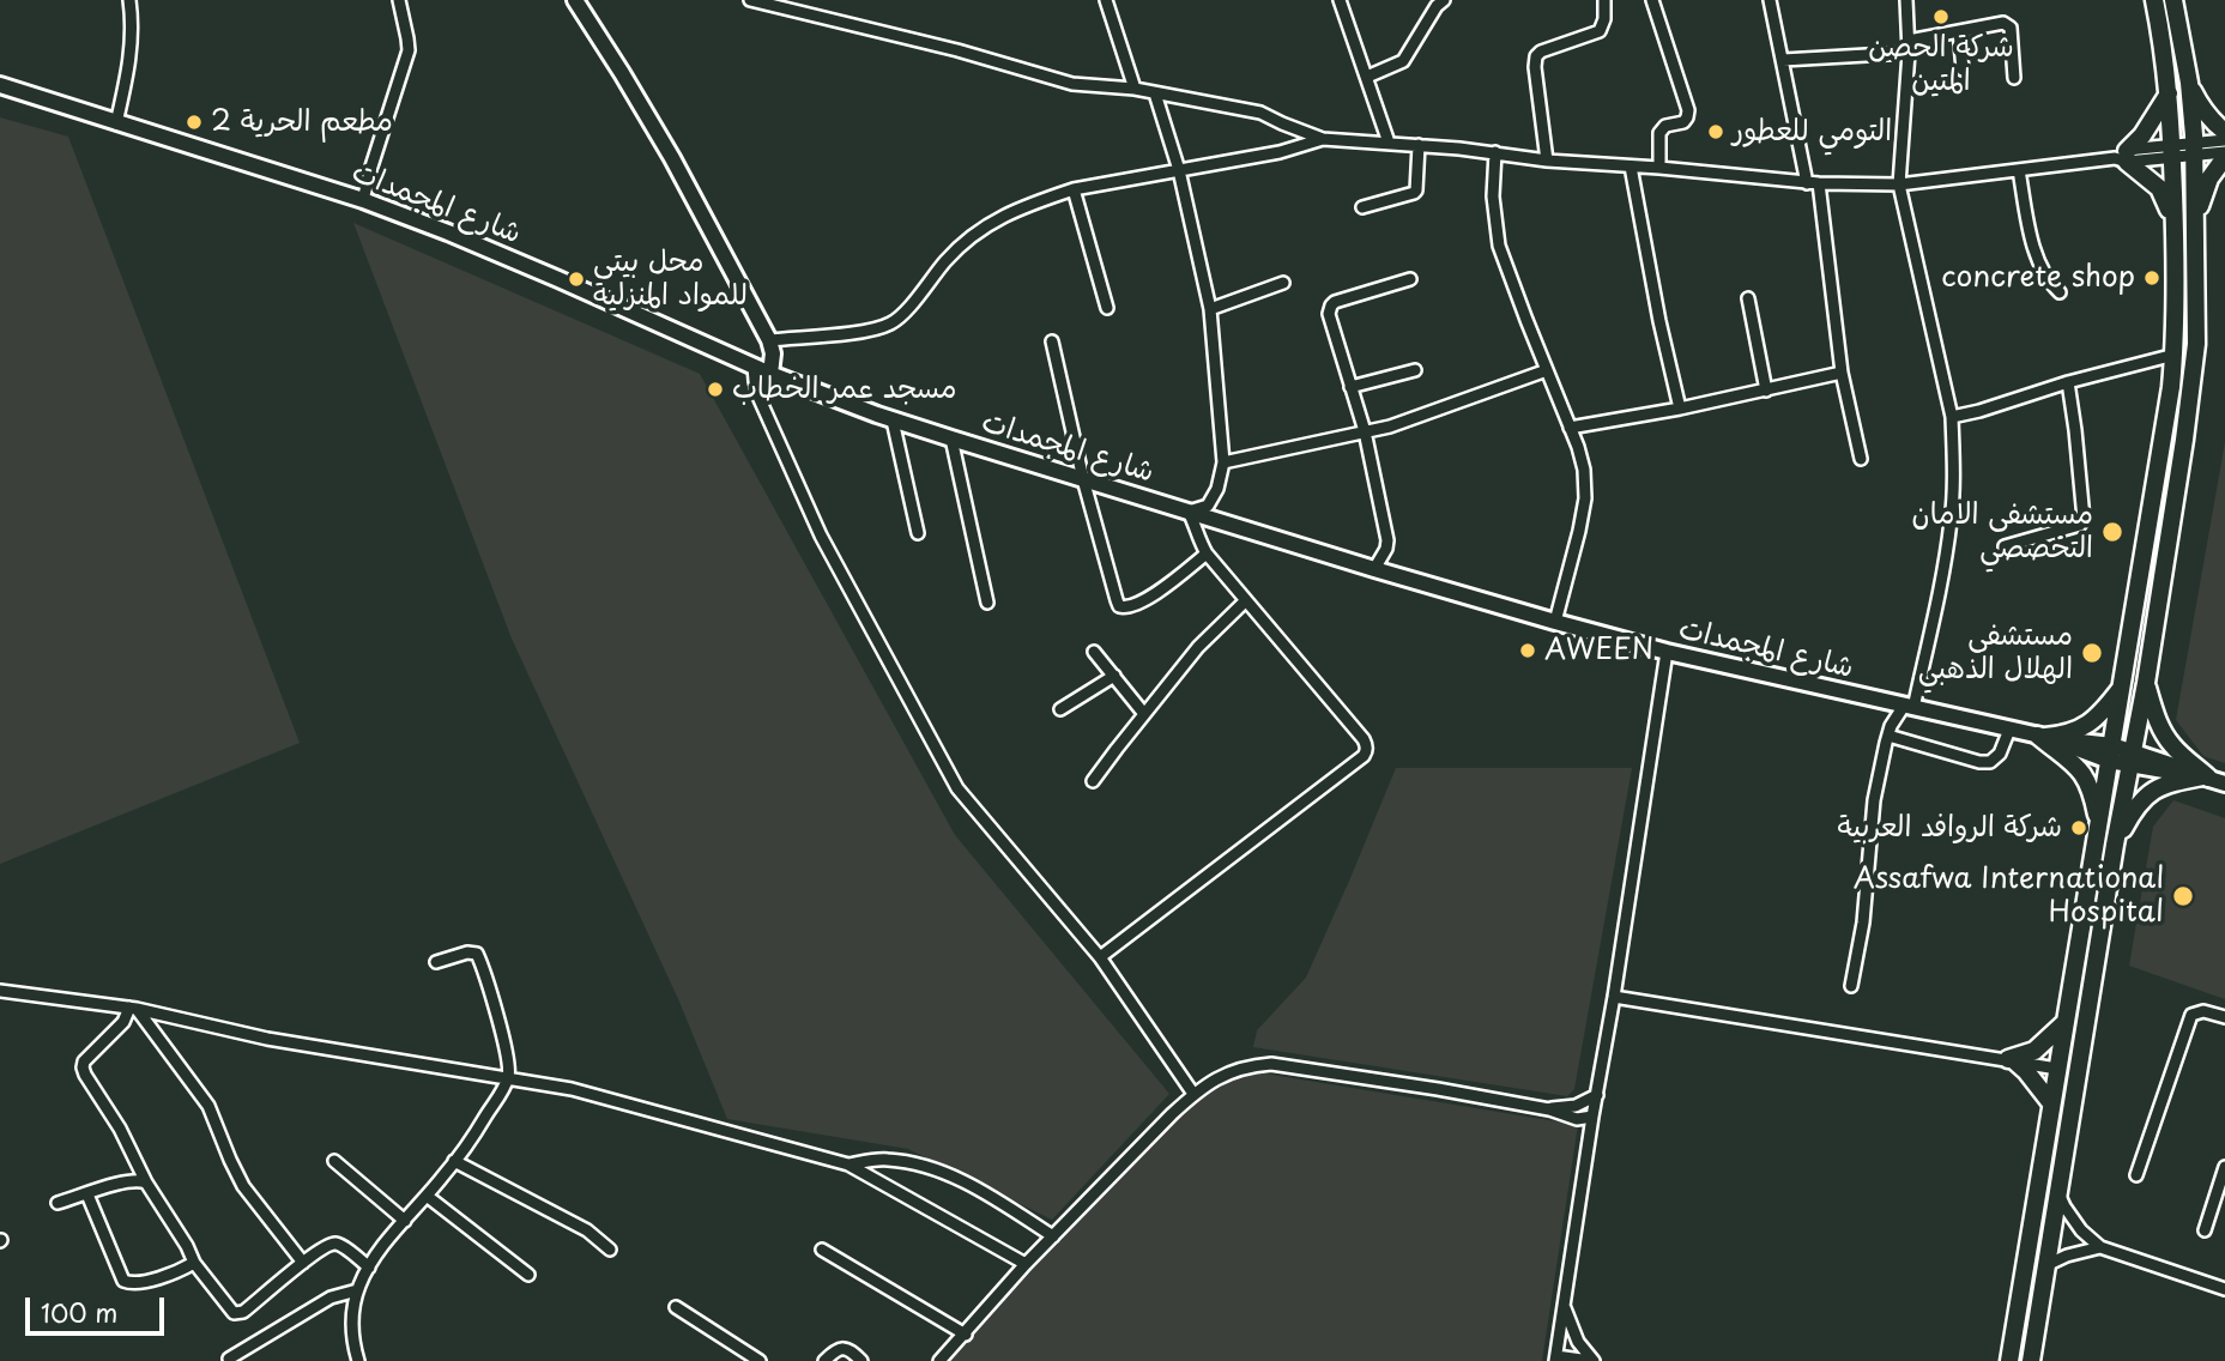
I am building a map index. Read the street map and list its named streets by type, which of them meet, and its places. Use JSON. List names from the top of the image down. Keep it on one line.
{"streets":{"main road":["شارع المجمدات"]},"places":["شركة الحصن المتين","مطعم الحرية 2","التومي للعطور","concrete shop","محل بيتي للمواد المنزلية","مسجد عمر الخطاب","مستشفى الامان التخصصي","AWEEN","مستشفى الهلال الذهبي","شركة الروافد العربية","Assafwa International Hospital"],"scale_bar":"100 m"}
